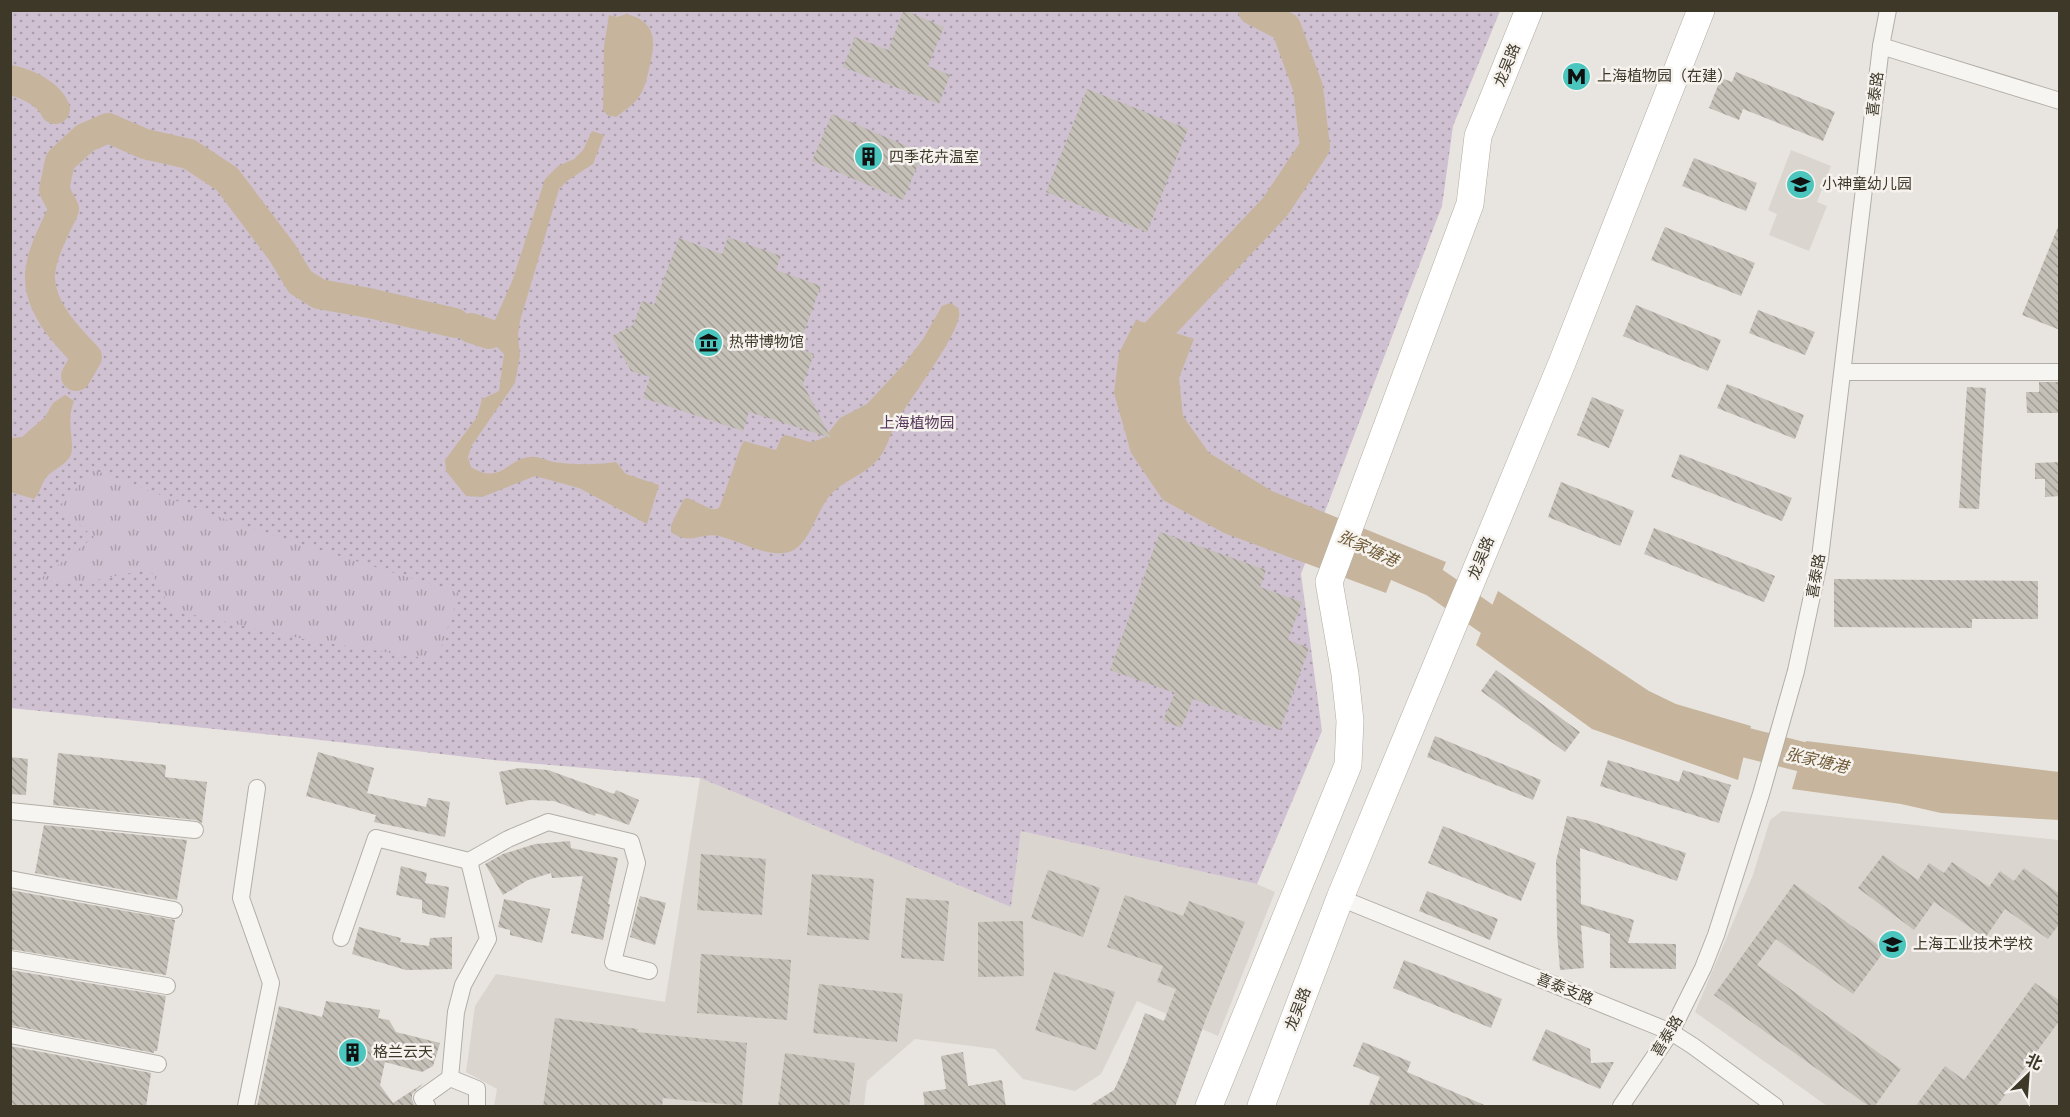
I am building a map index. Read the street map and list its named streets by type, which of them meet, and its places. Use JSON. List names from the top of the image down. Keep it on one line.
{"streets":{"main road":["龙吴路"],"street":["喜泰路","喜泰支路"]},"crossings":[["龙吴路","喜泰支路"],["喜泰路","喜泰支路"]],"water":["张家塘港"],"parks":["上海植物园"],"places":{"metro station":["上海植物园（在建）"],"building":["四季花卉温室","格兰云天"],"school or university":["小神童幼儿园","上海工业技术学校"],"museum":["热带博物馆"]},"north":"top right"}
